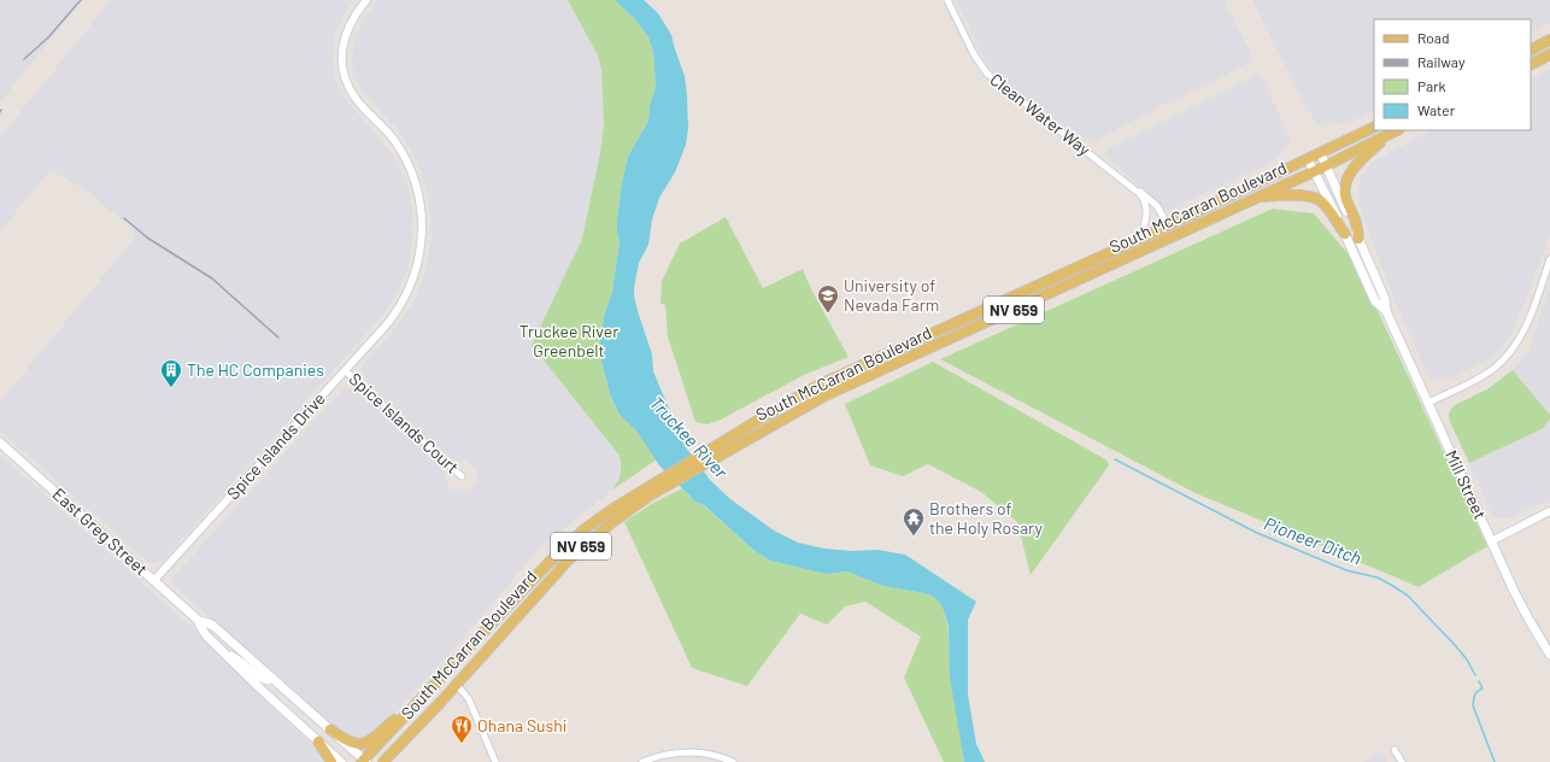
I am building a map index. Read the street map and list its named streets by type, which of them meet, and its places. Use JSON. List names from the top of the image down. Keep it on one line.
{"streets":{"main road":["South McCarran Boulevard","NV 659","Mill Street","East Greg Street"],"street":["Clean Water Way","Spice Islands Court","Spice Islands Drive"]},"crossings":[["Clean Water Way","South McCarran Boulevard"],["South McCarran Boulevard","Mill Street"],["South McCarran Boulevard","East Greg Street"],["Spice Islands Court","Spice Islands Drive"],["Spice Islands Drive","East Greg Street"]],"water":["Truckee River","Pioneer Ditch"],"parks":["Truckee River Greenbelt"],"places":{"school or university":["University of Nevada Farm"],"building":["The HC Companies"],"temple":["Brothers of the Holy Rosary"],"restaurant":["Ohana Sushi"]},"legend":["Road","Railway","Park","Water"]}
